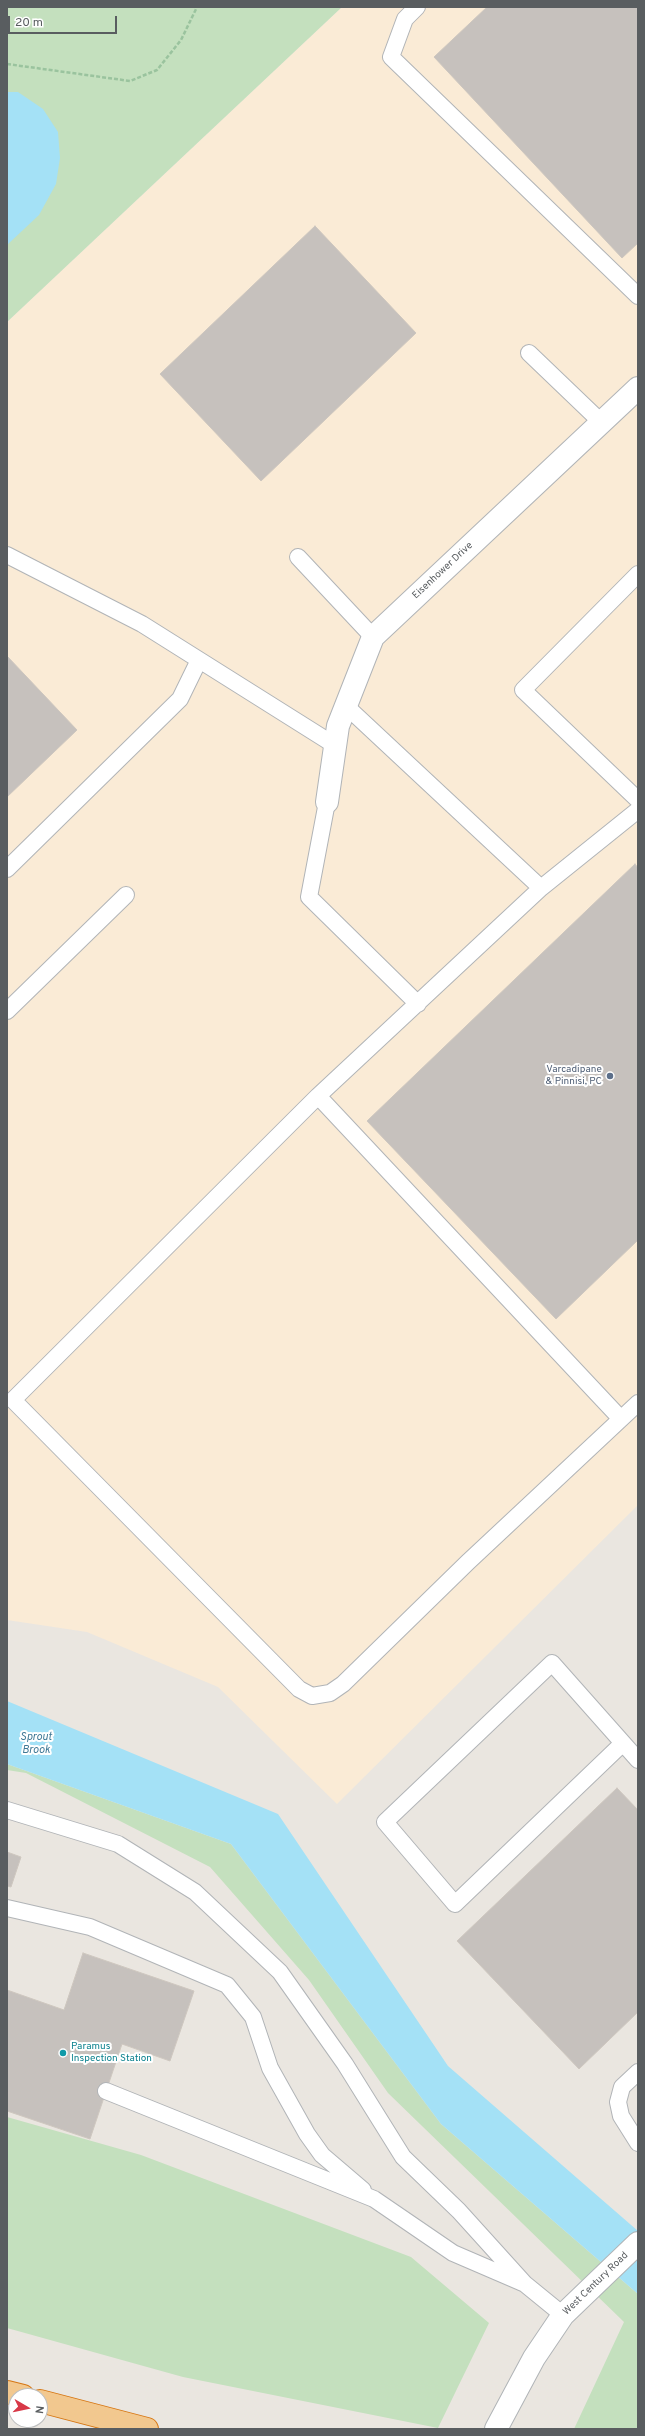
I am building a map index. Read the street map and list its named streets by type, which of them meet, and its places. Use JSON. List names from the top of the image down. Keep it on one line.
{"streets":{"street":["Eisenhower Drive","West Century Road"]},"water":["Sprout Brook"],"places":["Varcadipane & Pinnisi, PC","Paramus Inspection Station"],"scale_bar":"20 m","north":"right"}
